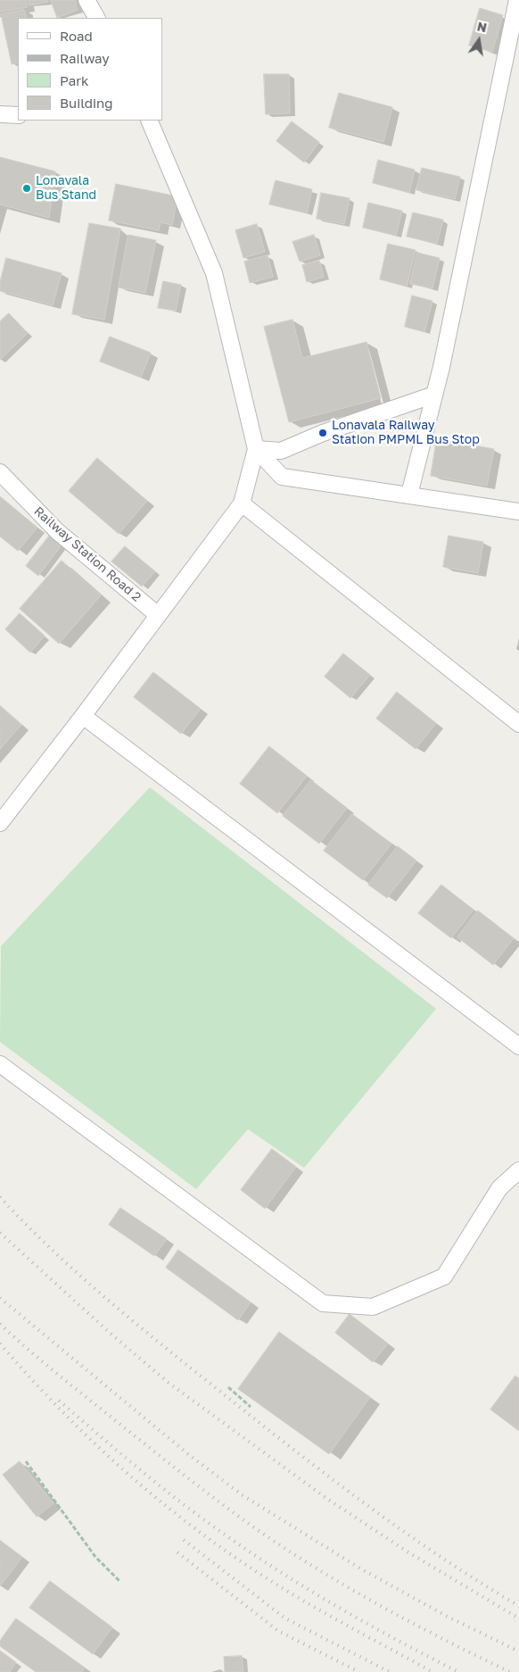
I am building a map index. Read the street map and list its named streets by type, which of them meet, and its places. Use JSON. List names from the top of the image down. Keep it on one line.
{"streets":{"street":["Railway Station Road 2"]},"places":["Lonavala Bus Stand","Lonavala Railway Station PMPML Bus Stop"],"legend":["Road","Railway","Park","Building"],"north":"top"}
